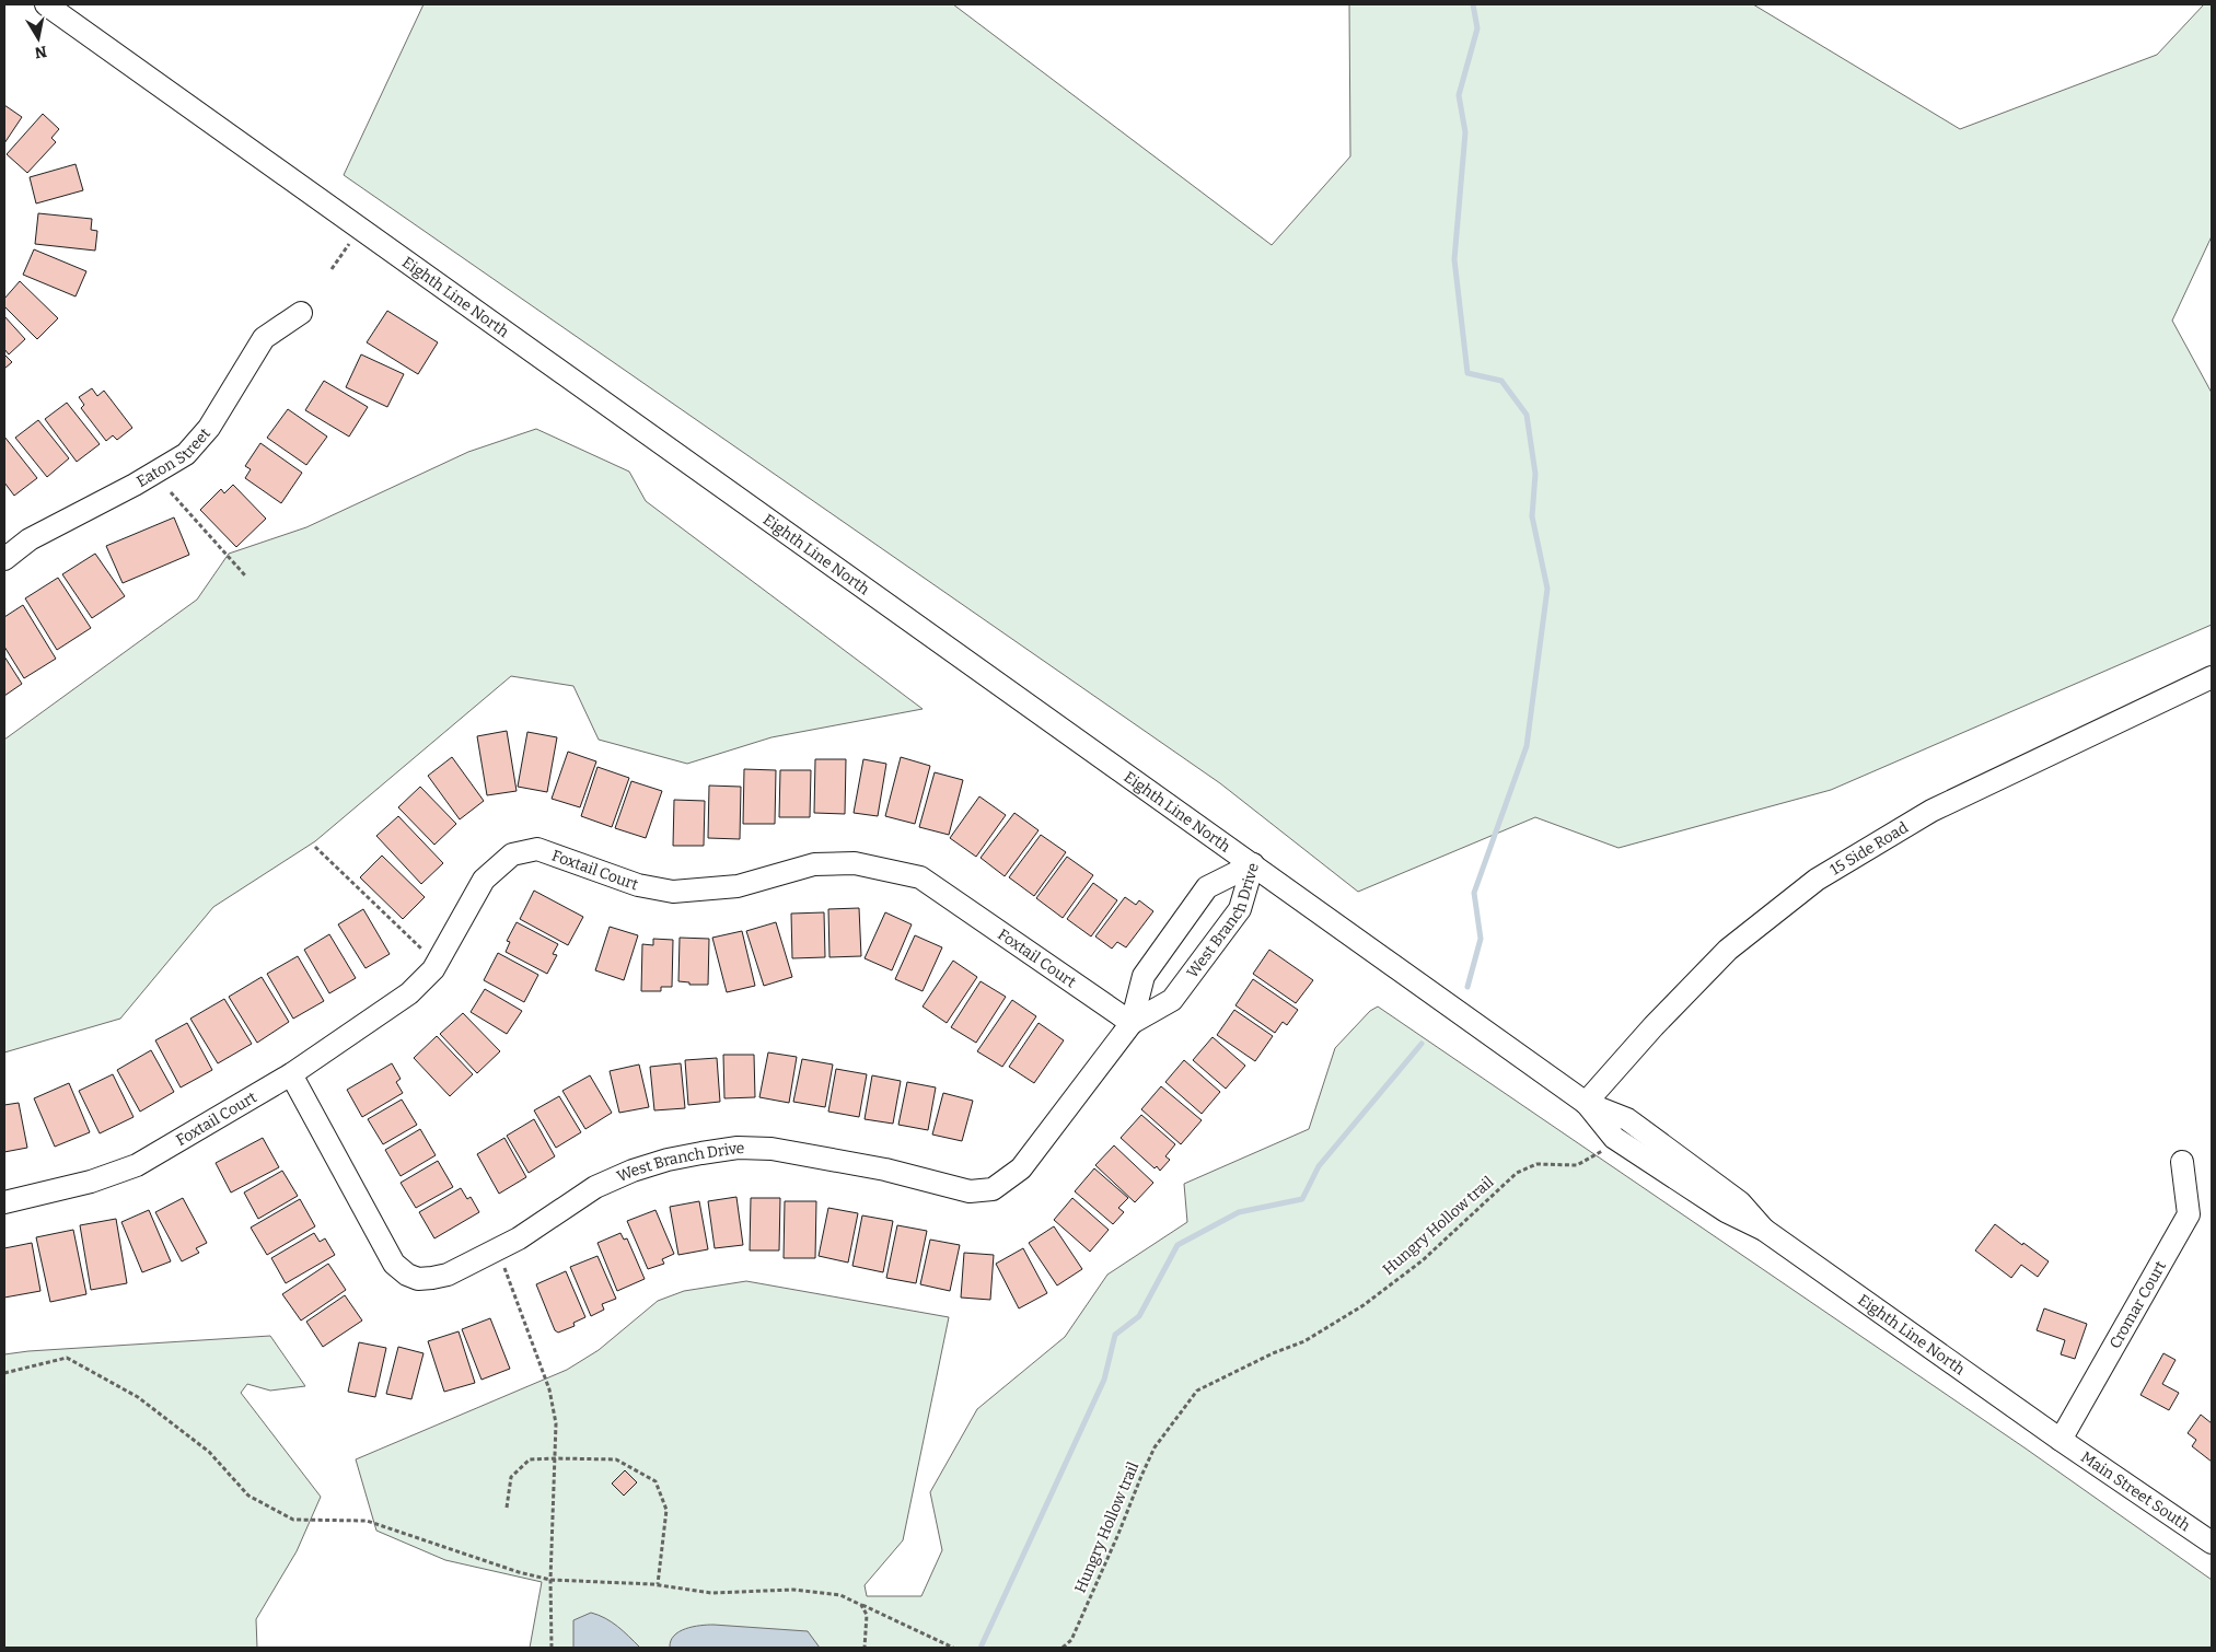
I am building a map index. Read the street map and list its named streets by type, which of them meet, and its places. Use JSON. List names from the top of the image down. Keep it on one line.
{"streets":{"street":["Eighth Line North","Eaton Street","15 Side Road","Foxtail Court","West Branch Drive","Cromar Court","Main Street South"],"path":["Hungry Hollow trail"]},"crossings":[["Eighth Line North","15 Side Road"],["Eighth Line North","West Branch Drive"],["Eighth Line North","Cromar Court"],["Eighth Line North","Main Street South"],["Foxtail Court","West Branch Drive"],["Cromar Court","Main Street South"]],"north":"bottom"}
